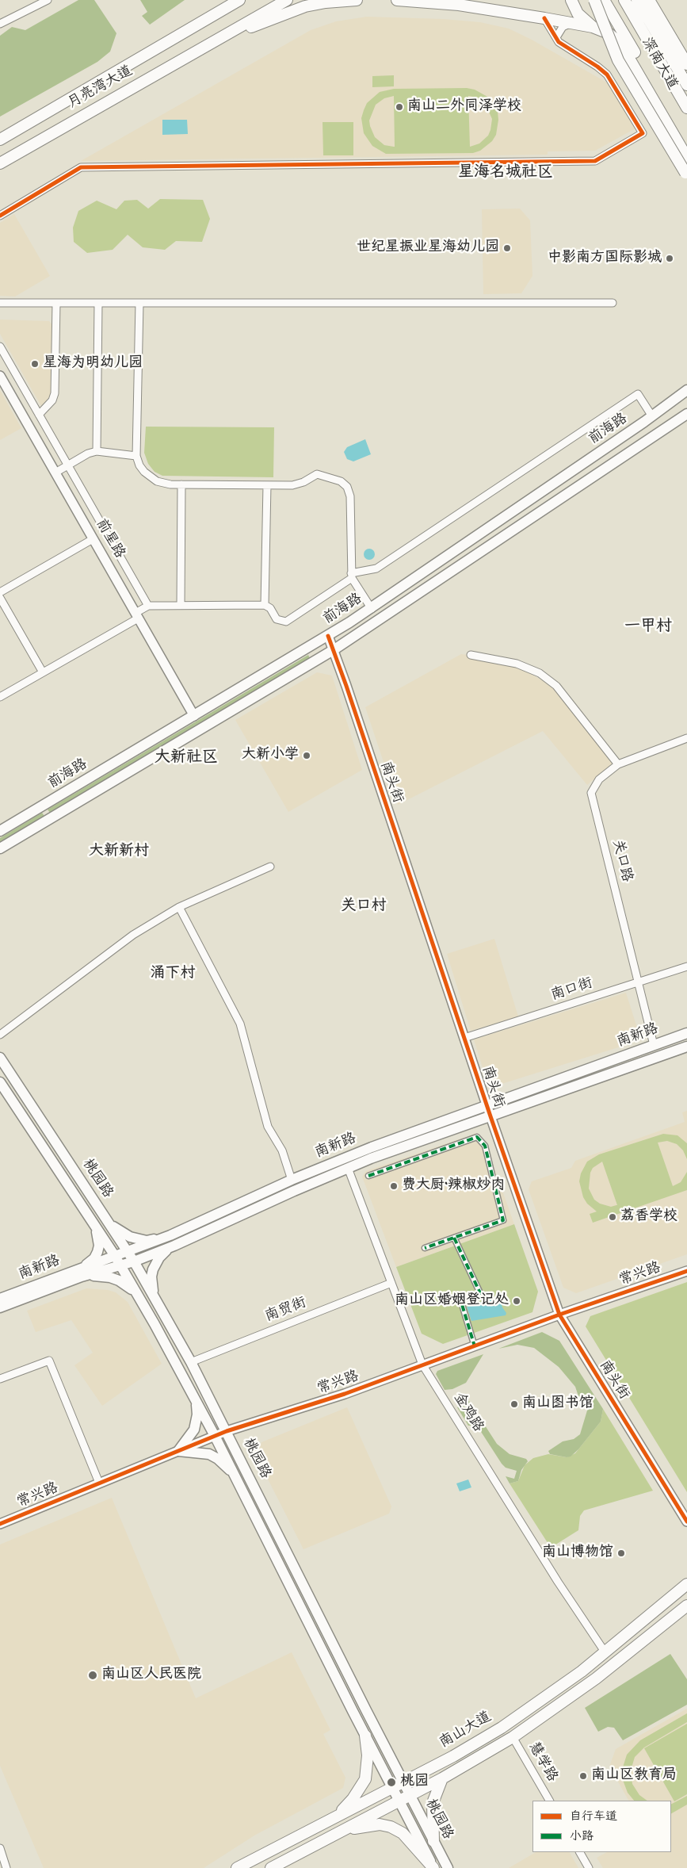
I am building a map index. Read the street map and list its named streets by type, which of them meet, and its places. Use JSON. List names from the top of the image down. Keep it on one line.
{"streets":{"main road":["深南大道","月亮湾大道","前海路","南新路","桃园路","南山大道"],"street":["前星路","南头街","关口路","南口街","常兴路","南贸街","金鸡路","慧学路"]},"crossings":[["前海路","前星路"],["前海路","南头街"],["南头街","南口街"],["南头街","南新路"],["南头街","常兴路"],["关口路","南口街"],["关口路","南新路"],["南新路","桃园路"],["南新路","金鸡路"],["桃园路","常兴路"],["桃园路","南贸街"],["桃园路","南山大道"],["常兴路","金鸡路"],["南贸街","金鸡路"],["金鸡路","南山大道"],["南山大道","慧学路"]],"districts":["星海名城社区","一甲村","大新社区","大新新村","关口村","涌下村"],"places":["南山二外同泽学校","世纪星振业星海幼儿园","中影南方国际影城","星海为明幼儿园","大新小学","费大厨·辣椒炒肉","荔香学校","南山区婚姻登记处","南山图书馆","南山博物馆","南山区人民医院","南山区教育局","桃园"],"legend":["自行车道","小路"]}
